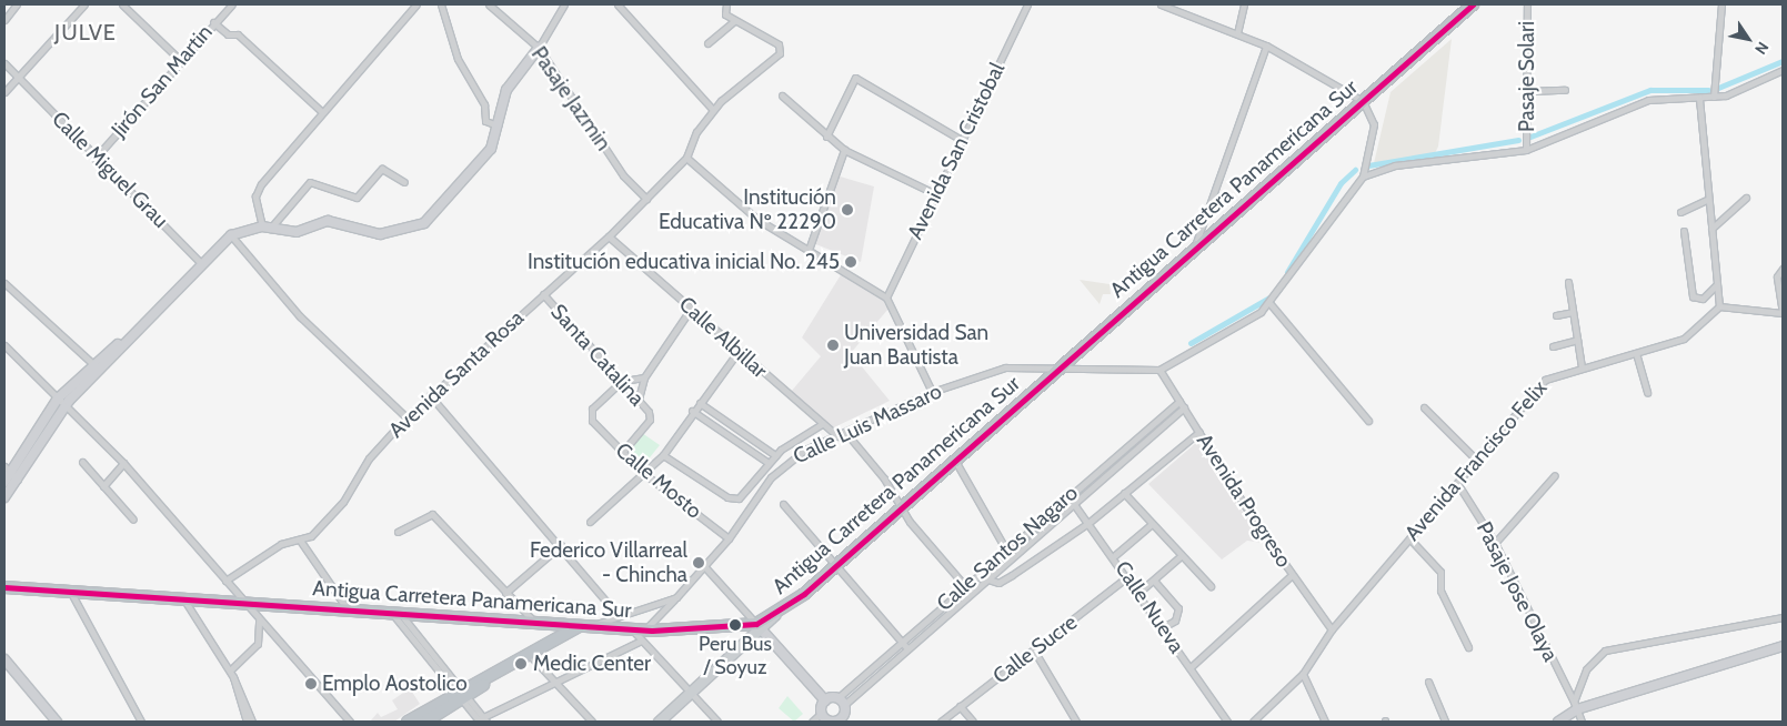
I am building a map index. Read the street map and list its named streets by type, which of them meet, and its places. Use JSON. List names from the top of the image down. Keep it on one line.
{"streets":{"highway":["Antigua Carretera Panamericana Sur"],"street":["Pasaje Solari","Jirón San Martin","Pasaje Jazmin","Avenida San Cristobal","Calle Miguel Grau","Calle Albillar","Santa Catalina","Avenida Santa Rosa","Calle Luis Massaro","Avenida Francisco Felix","Calle Mosto","Avenida Progreso","Calle Santos Nagaro","Pasaje Jose Olaya","Calle Nueva","Calle Sucre"]},"crossings":[["Jirón San Martin","Calle Miguel Grau"],["Pasaje Jazmin","Avenida Santa Rosa"],["Antigua Carretera Panamericana Sur","Calle Luis Massaro"],["Calle Albillar","Avenida Santa Rosa"],["Calle Albillar","Calle Luis Massaro"],["Santa Catalina","Avenida Santa Rosa"],["Santa Catalina","Calle Mosto"],["Calle Luis Massaro","Calle Mosto"],["Calle Luis Massaro","Avenida Progreso"],["Avenida Francisco Felix","Avenida Progreso"],["Avenida Francisco Felix","Pasaje Jose Olaya"],["Avenida Progreso","Calle Santos Nagaro"],["Calle Santos Nagaro","Calle Nueva"],["Calle Nueva","Calle Sucre"]],"districts":["JULVE"],"places":["Institución Educativa Nº 22290","Institución educativa inicial No. 245","Universidad San Juan Bautista","Federico Villarreal - Chincha","Peru Bus / Soyuz","Medic Center","Emplo Aostolico"],"north":"bottom right"}
